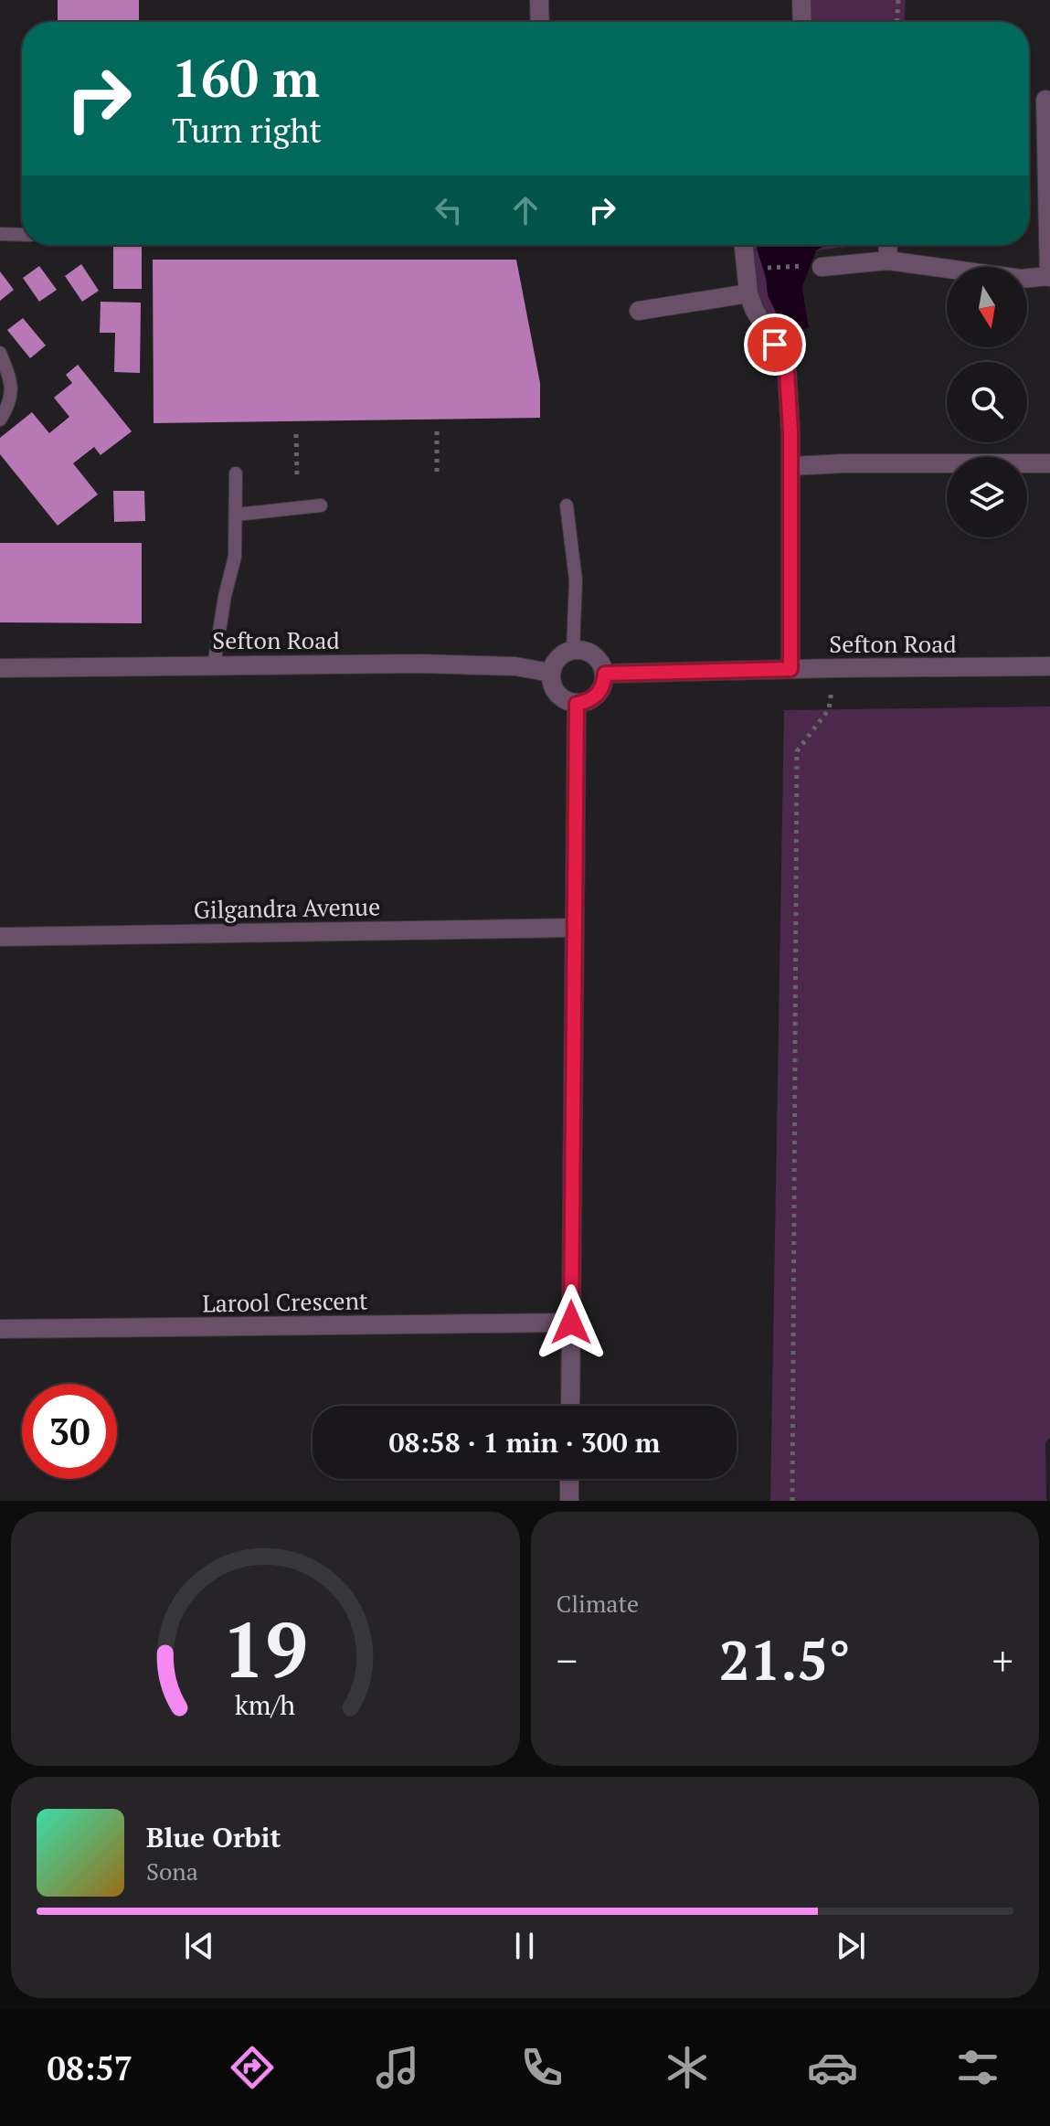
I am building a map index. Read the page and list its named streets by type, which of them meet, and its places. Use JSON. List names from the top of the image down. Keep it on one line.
{"streets":{"street":["Sefton Road","Gilgandra Avenue","Larool Crescent"]},"north":"bottom","page":{"turn":["160 m","Turn right"],"limit":"30","trip":"08:58 · 1 min · 300 m","tile":"Climate","heat":["−","21.5°","+"],"song":["Blue Orbit","Sona"],"tabs":"08:57","gauge":["19","km/h"]}}
